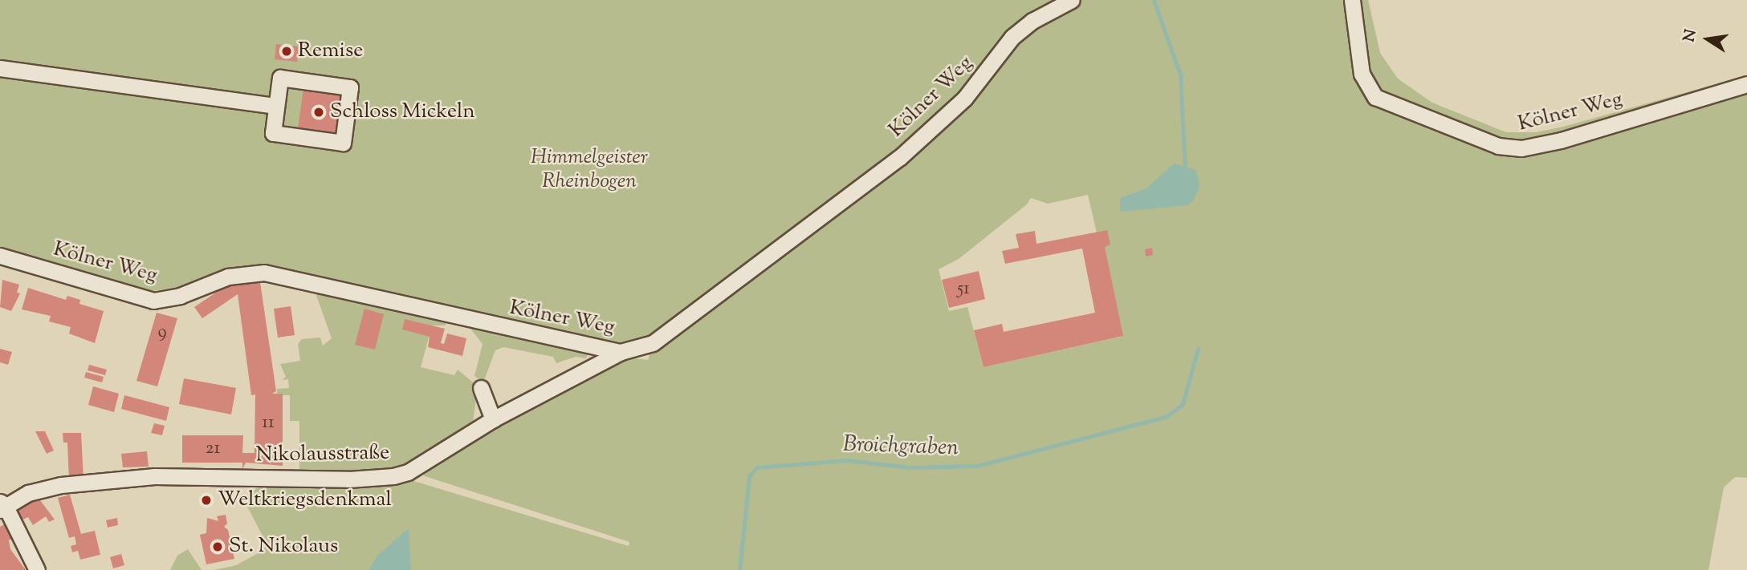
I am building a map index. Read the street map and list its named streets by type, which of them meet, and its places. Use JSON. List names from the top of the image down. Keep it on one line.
{"streets":{"street":["Kölner Weg","Nikolausstraße"]},"crossings":[["Kölner Weg","Nikolausstraße"]],"water":["Broichgraben"],"parks":["Himmelgeister Rheinbogen"],"places":["Remise","Schloss Mickeln","Weltkriegsdenkmal","St. Nikolaus"],"house_numbers":["51","9","11","21"],"north":"left"}
